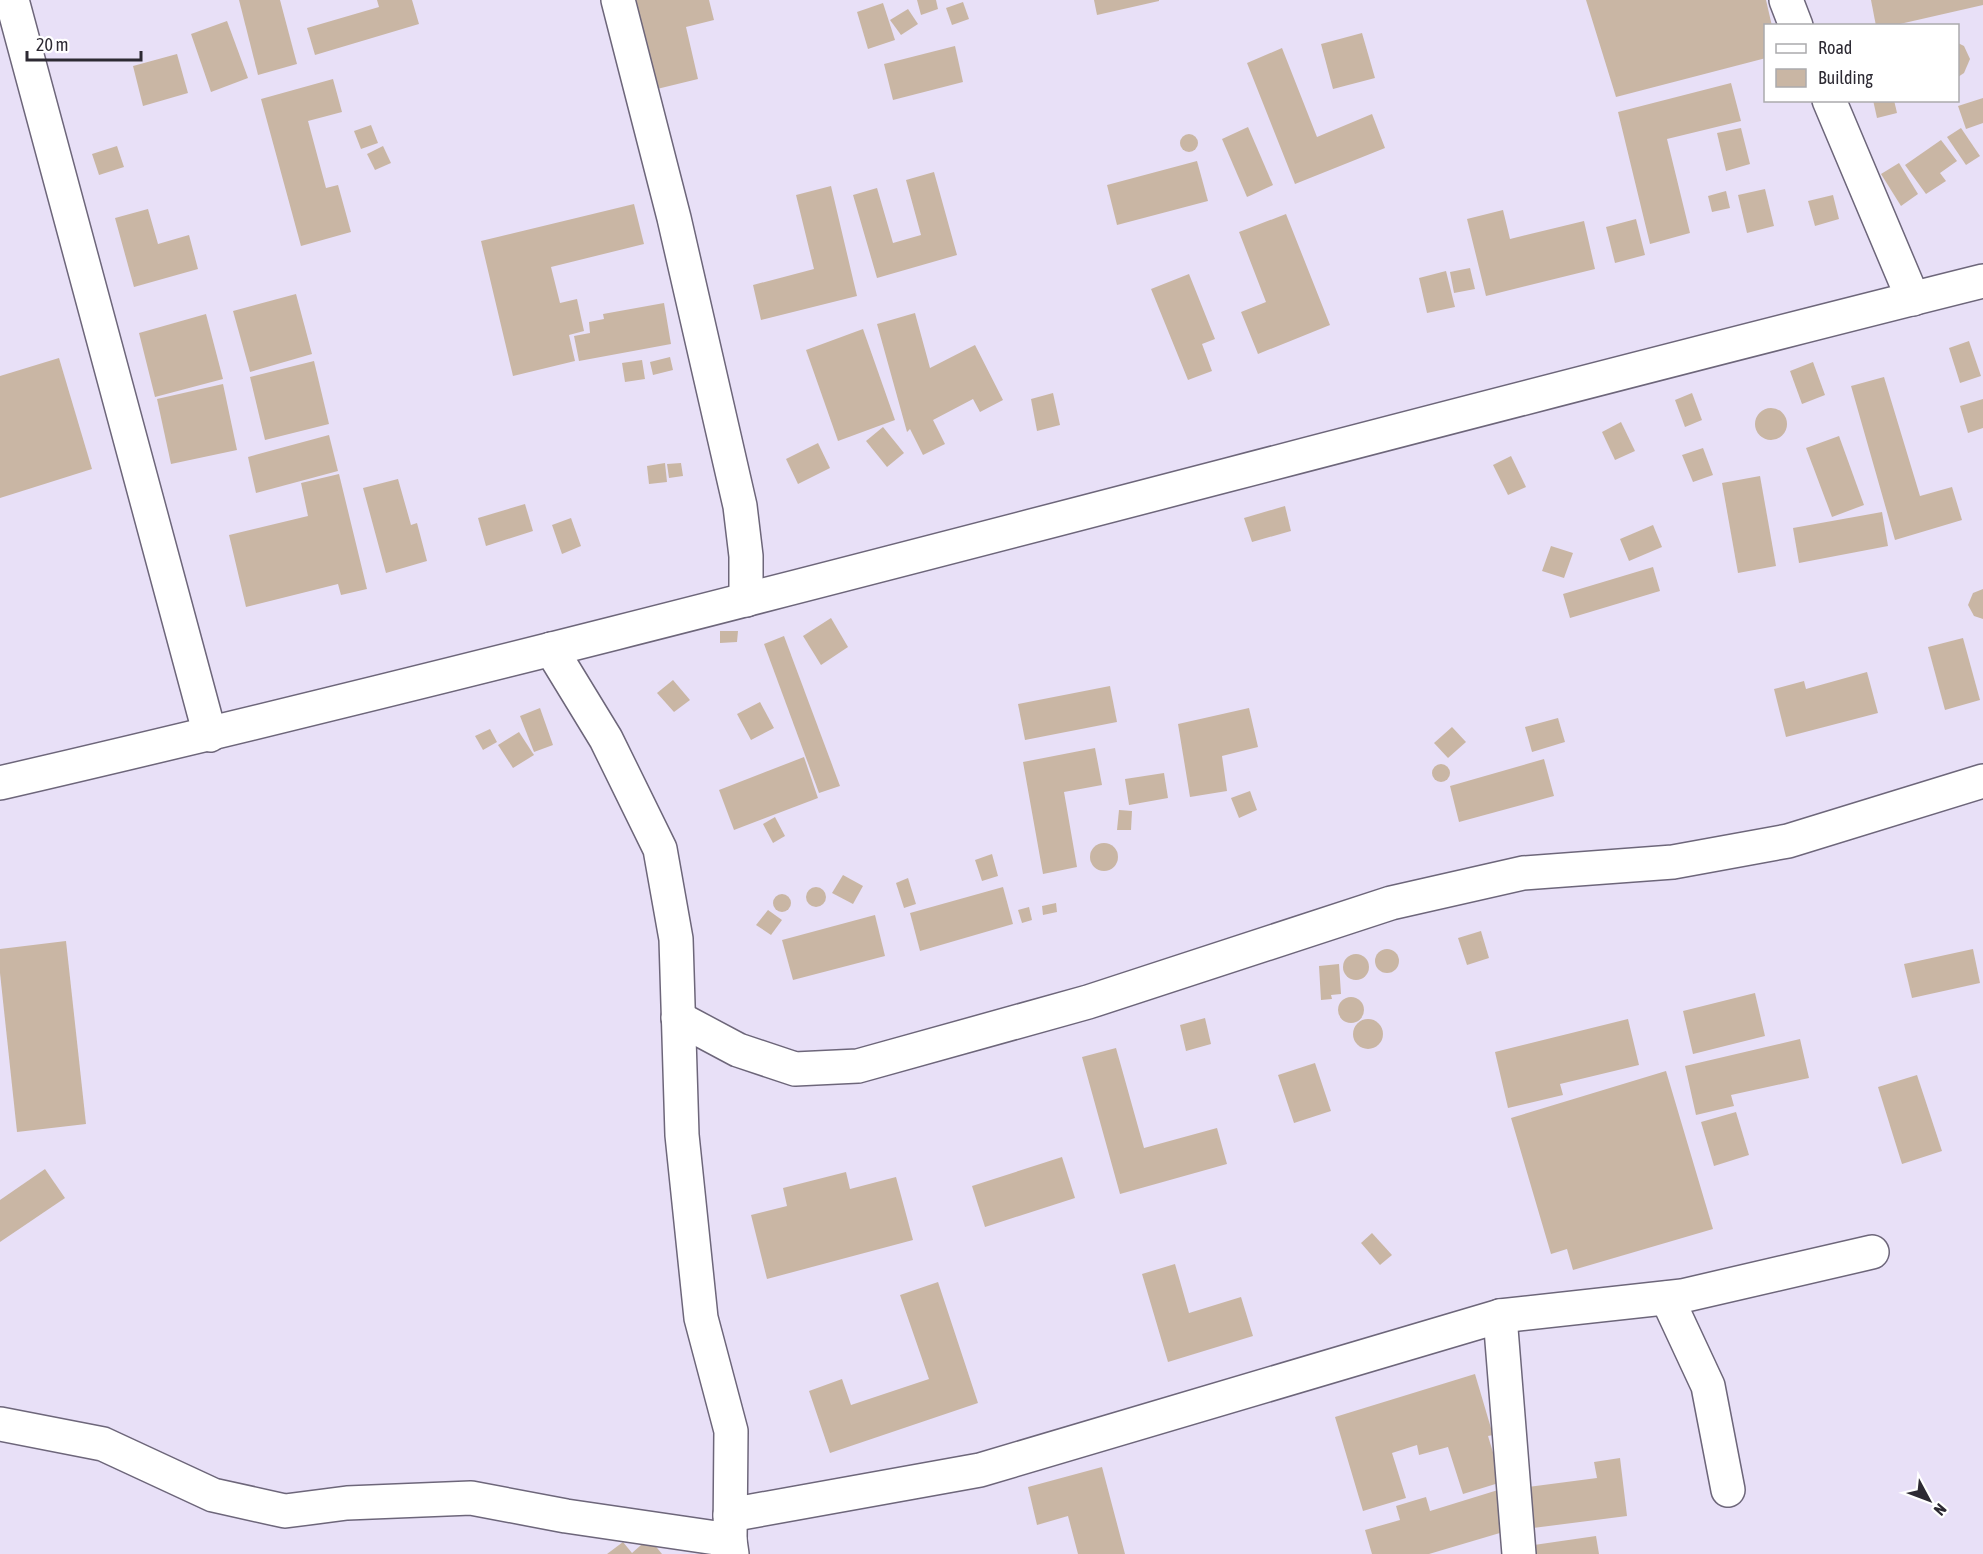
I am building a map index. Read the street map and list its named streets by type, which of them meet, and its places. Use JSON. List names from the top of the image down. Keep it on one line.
{"legend":["Road","Building"],"scale_bar":"20 m","north":"bottom right"}
